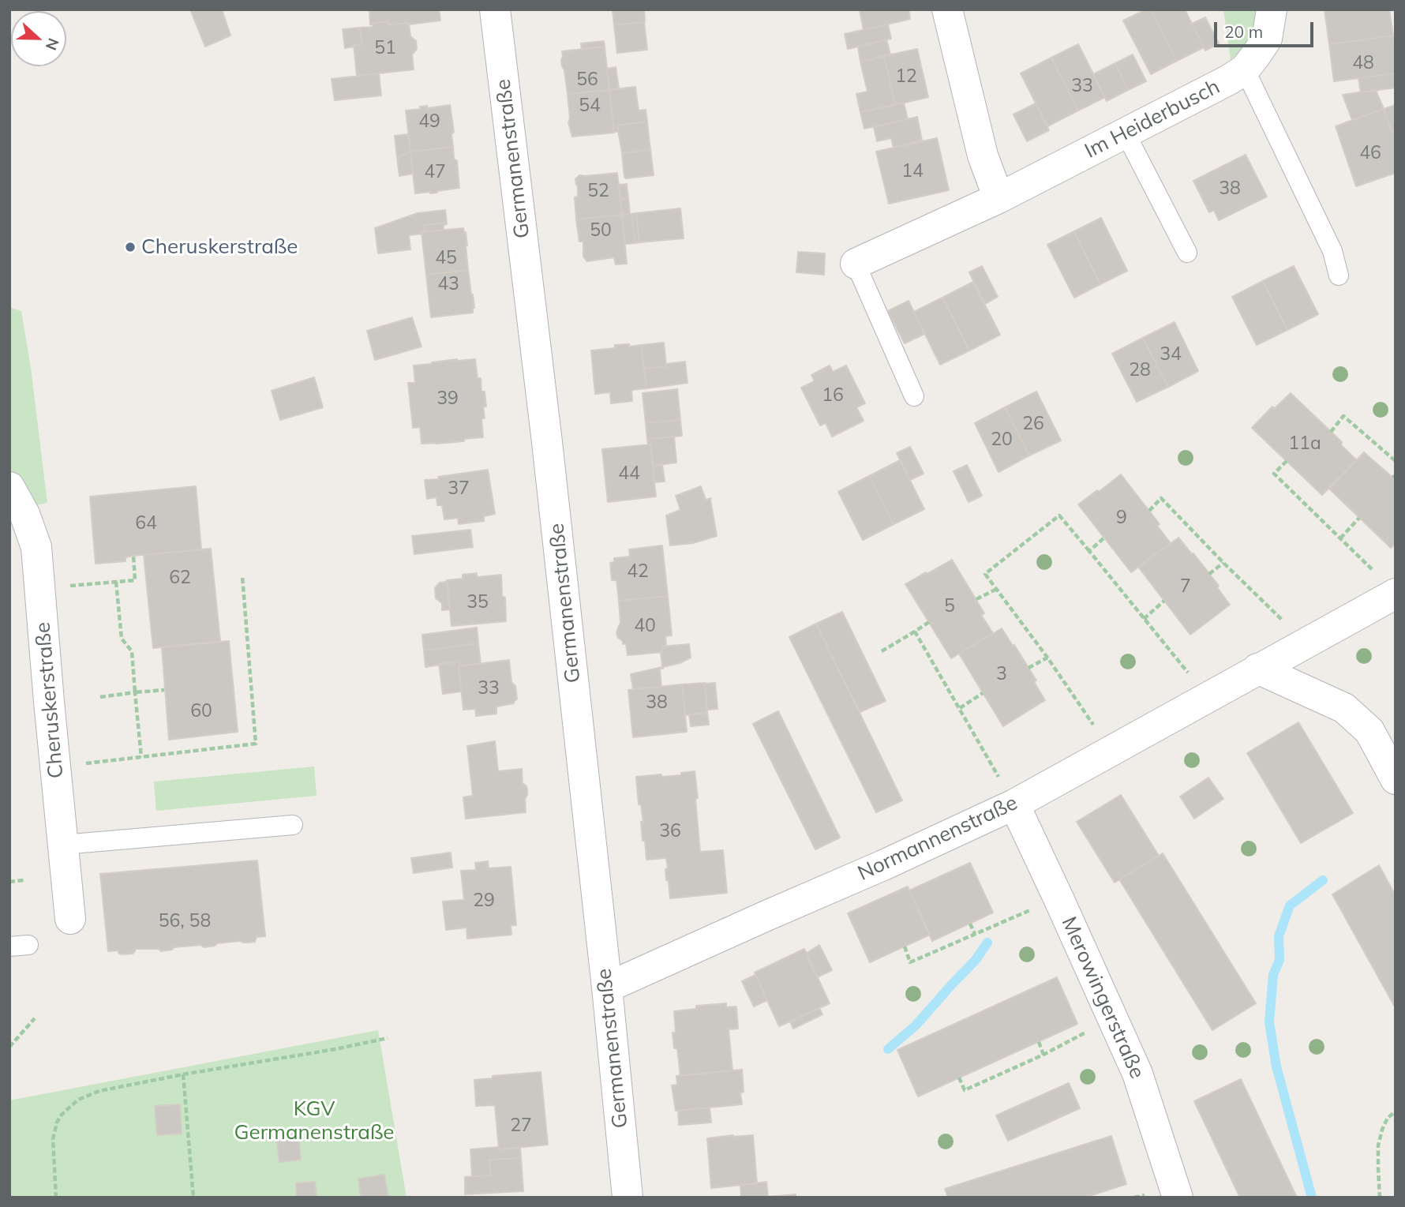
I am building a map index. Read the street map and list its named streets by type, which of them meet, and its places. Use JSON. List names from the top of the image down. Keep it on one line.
{"streets":{"street":["Im Heiderbusch","Germanenstraße","Cheruskerstraße","Normannenstraße","Merowingerstraße"]},"crossings":[["Germanenstraße","Normannenstraße"],["Normannenstraße","Merowingerstraße"]],"parks":["KGV Germanenstraße"],"places":["Cheruskerstraße"],"house_numbers":["51","48","12","56","33","54","49","46","14","47","38","52","50","45","43","34","28","16","39","26","20","11a","44","37","9","64","42","62","7","35","5","40","3","33","38","60","36","29","56, 58","27"],"scale_bar":"20 m","north":"right"}
